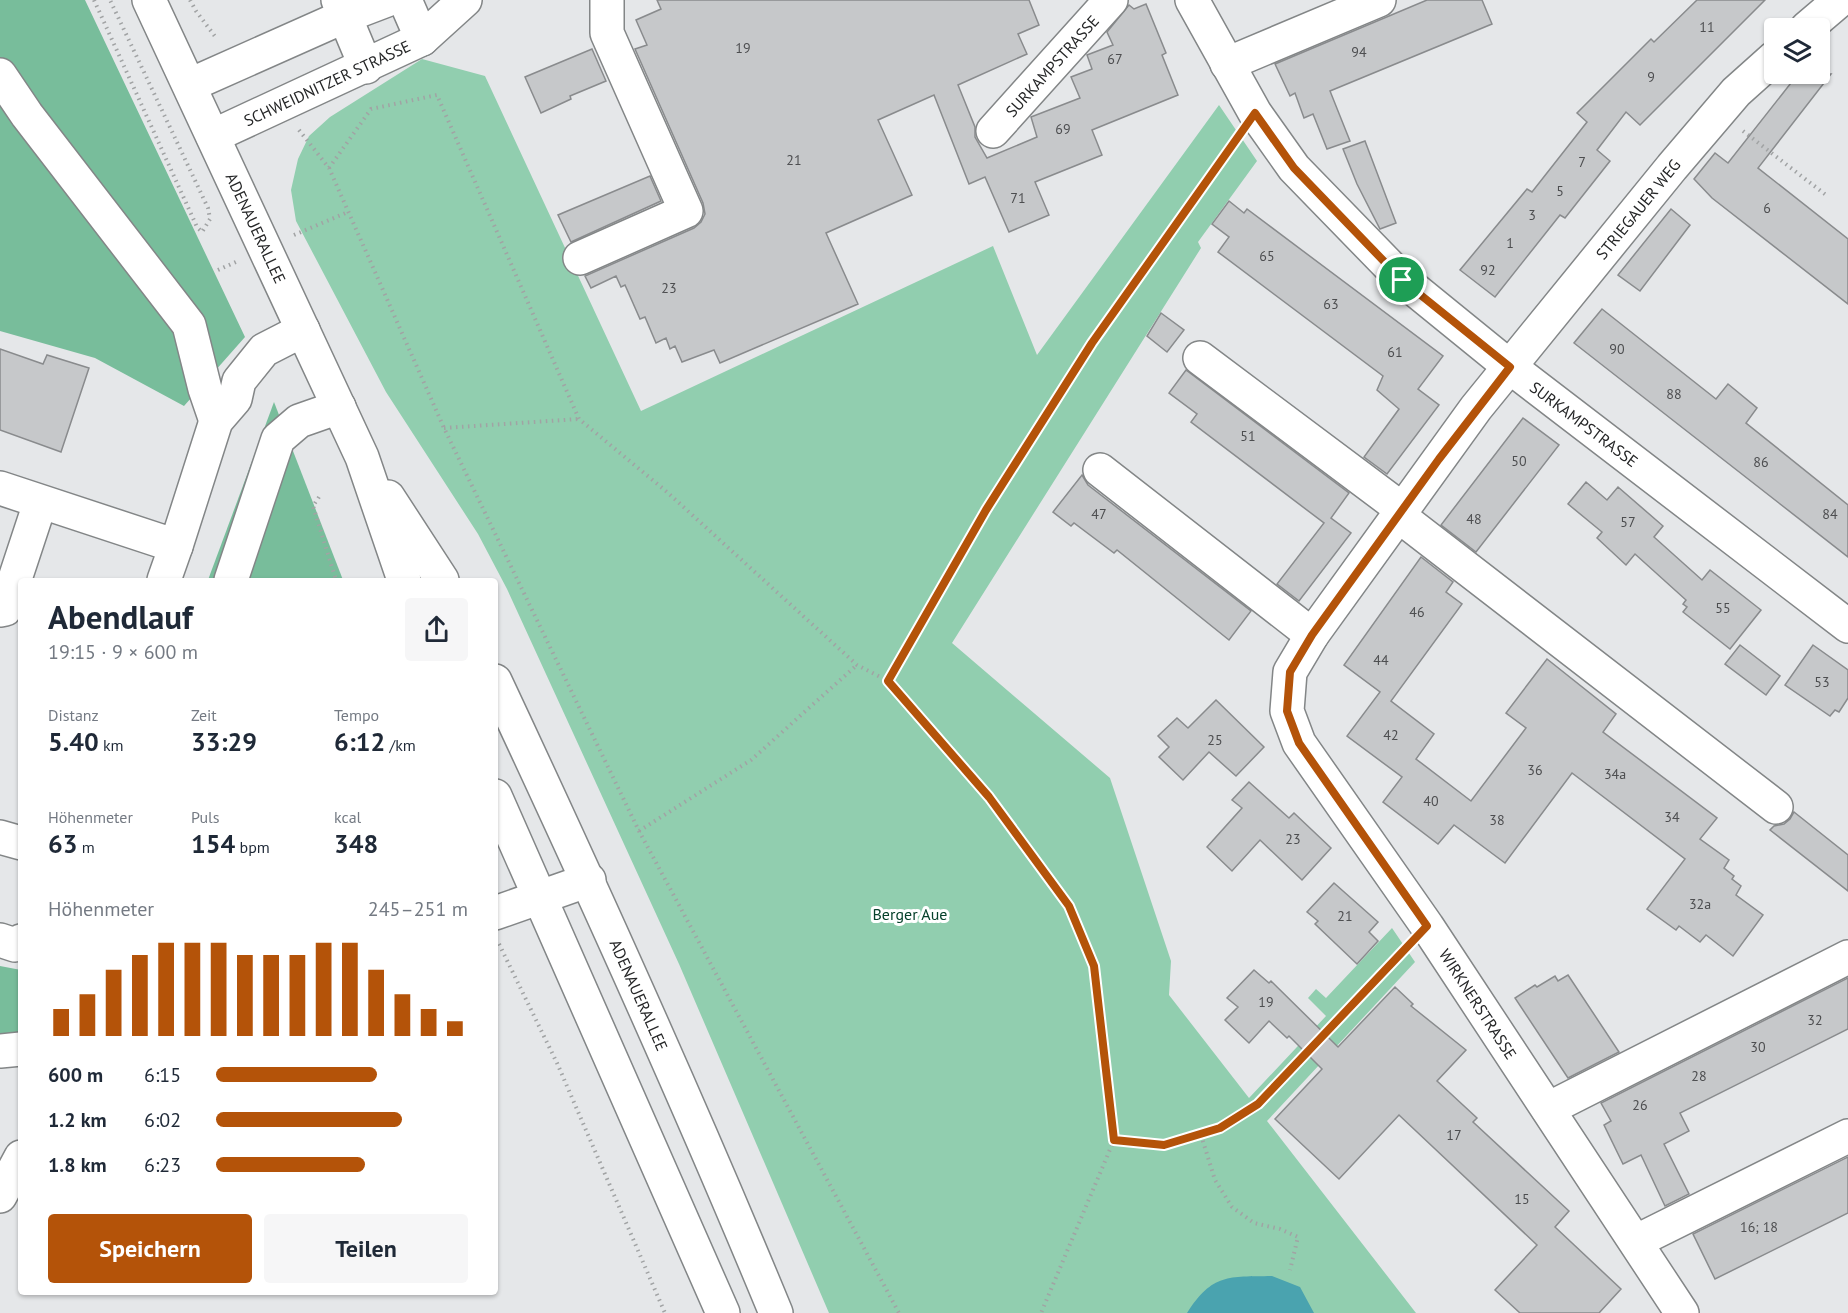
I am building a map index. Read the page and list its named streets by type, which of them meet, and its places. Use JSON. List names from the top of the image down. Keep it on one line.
{"streets":{"street":["SURKAMPSTRASSE","SCHWEIDNITZER STRASSE","STRIEGAUER WEG","ADENAUERALLEE","WIRKNERSTRASSE"]},"crossings":[["SURKAMPSTRASSE","STRIEGAUER WEG"],["SURKAMPSTRASSE","WIRKNERSTRASSE"],["SCHWEIDNITZER STRASSE","ADENAUERALLEE"],["STRIEGAUER WEG","WIRKNERSTRASSE"]],"parks":["Berger Aue"],"house_numbers":["11","19","94","67","9","69","21","7","5","71","6","3","1","65","92","23","63","90","61","88","51","50","86","47","84","48","57","55","46","44","53","42","25","36","34a","40","34","38","23","32a","21","19","32","30","28","26","17","15","16; 18"],"page":{"heading":["Abendlauf","19:15 · 9 × 600 m"],"stats":[["Distanz","5.40 km"],["Zeit","33:29"],["Tempo","6:12 /km"],["Höhenmeter","63 m"],["Puls","154 bpm"],["kcal","348"]],"chart":["Höhenmeter","245–251 m"],"list":[{"name":"600 m","note":"6:15"},{"name":"1.2 km","note":"6:02"},{"name":"1.8 km","note":"6:23"}],"buttons":["Speichern","Teilen"]}}
